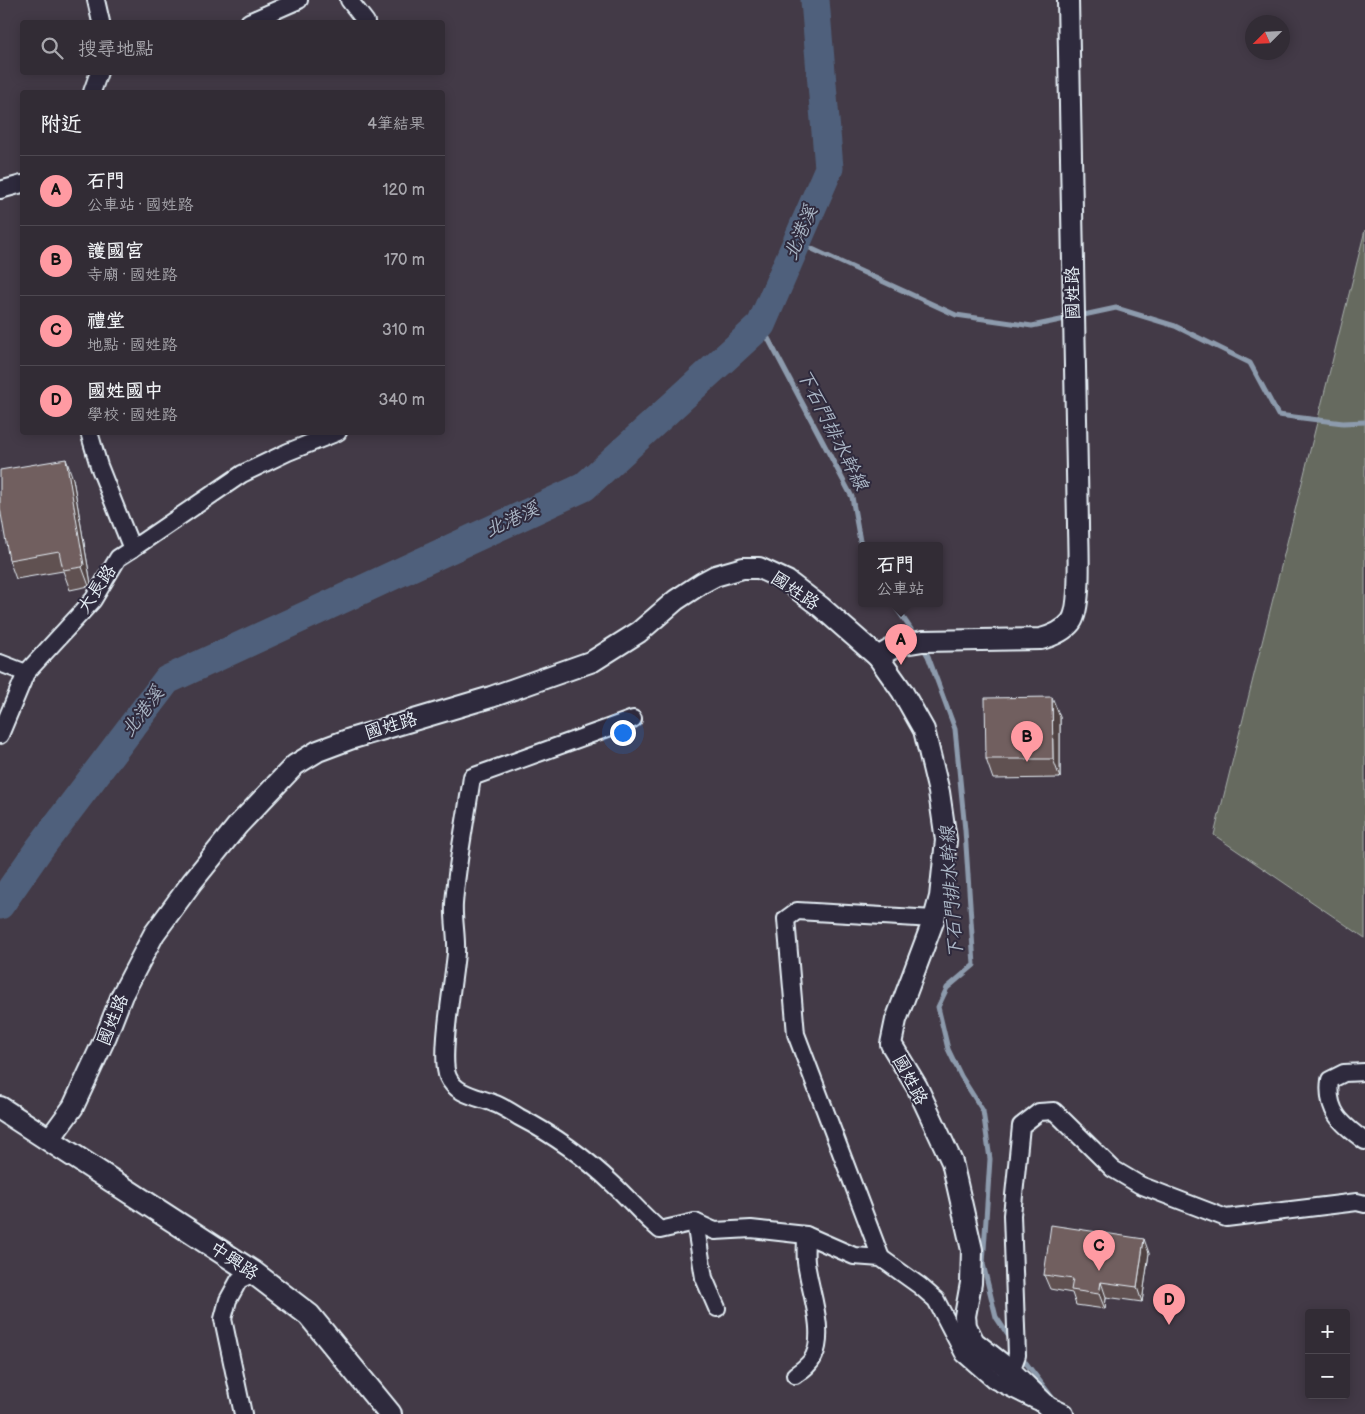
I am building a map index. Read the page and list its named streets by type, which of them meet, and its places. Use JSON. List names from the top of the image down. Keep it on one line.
{"streets":{"main road":["中興路"],"street":["國姓路","大長路"]},"crossings":[["國姓路","中興路"]],"water":["北港溪","下石門排水幹線"],"north":"bottom left","page":{"search":"搜尋地點","heading":["附近","4筆結果"],"list":[{"mark":"A","name":"石門","note":"公車站 · 國姓路","value":"120 m"},{"mark":"B","name":"護國宮","note":"寺廟 · 國姓路","value":"170 m"},{"mark":"C","name":"禮堂","note":"地點 · 國姓路","value":"310 m"},{"mark":"D","name":"國姓國中","note":"學校 · 國姓路","value":"340 m"}],"popup":["石門","公車站"],"pins":["A","B","C","D"],"map_buttons":["+","−"]}}
